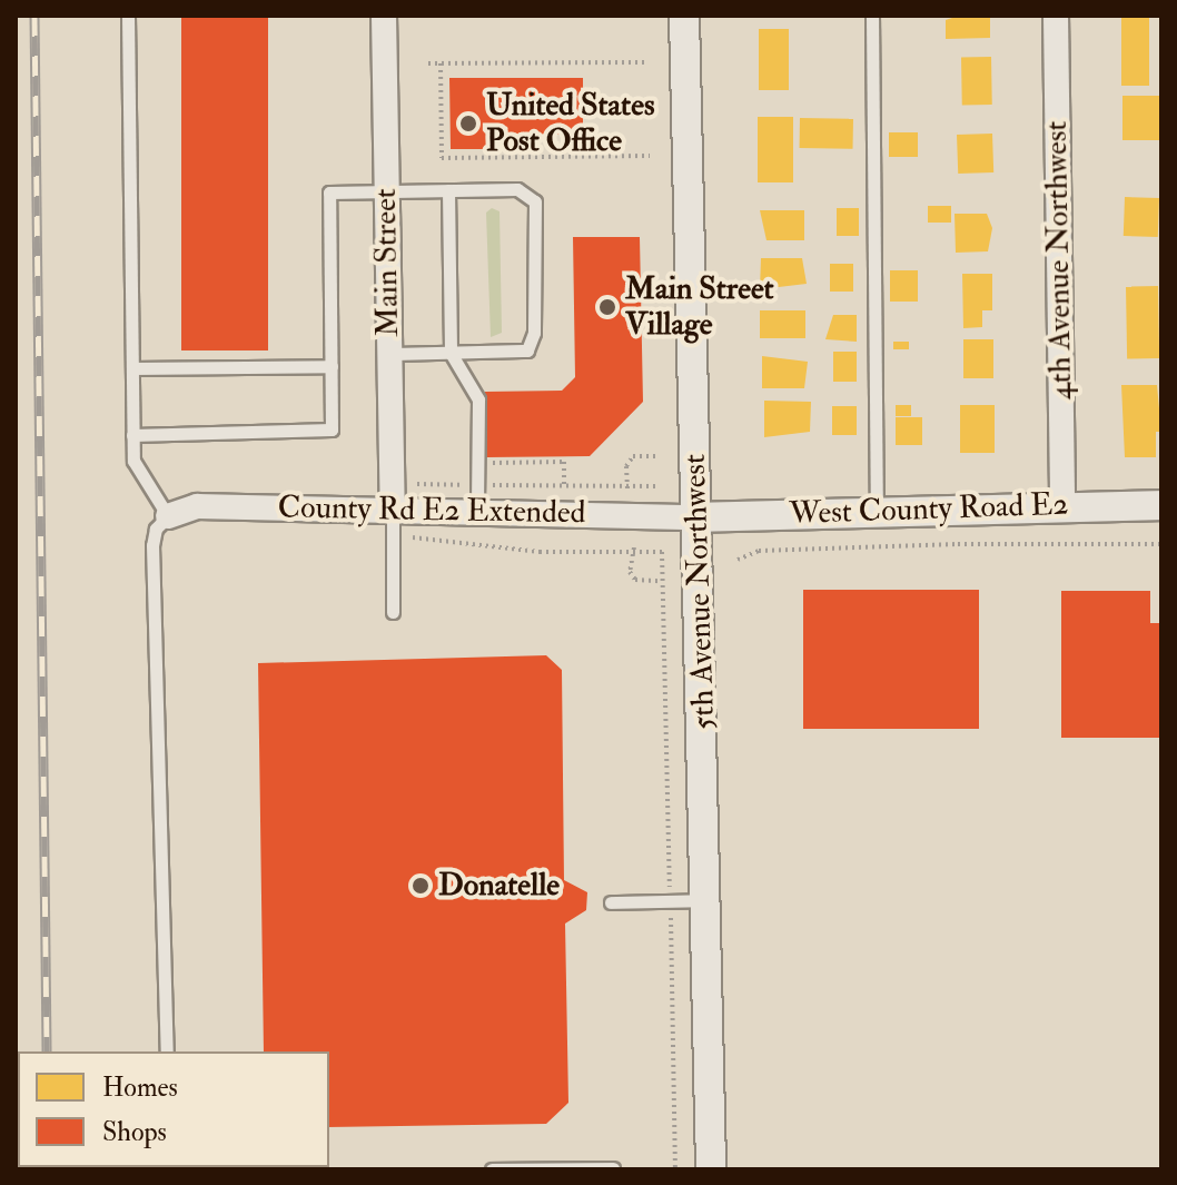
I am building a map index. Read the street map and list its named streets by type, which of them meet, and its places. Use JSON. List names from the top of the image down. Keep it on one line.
{"streets":{"street":["4th Avenue Northwest","Main Street","West County Road E2","County Rd E2 Extended","5th Avenue Northwest"]},"crossings":[["4th Avenue Northwest","West County Road E2"],["Main Street","County Rd E2 Extended"],["West County Road E2","County Rd E2 Extended"],["West County Road E2","5th Avenue Northwest"],["County Rd E2 Extended","5th Avenue Northwest"]],"places":["United States Post Office","Main Street Village","Donatelle"],"legend":["Homes","Shops"]}
